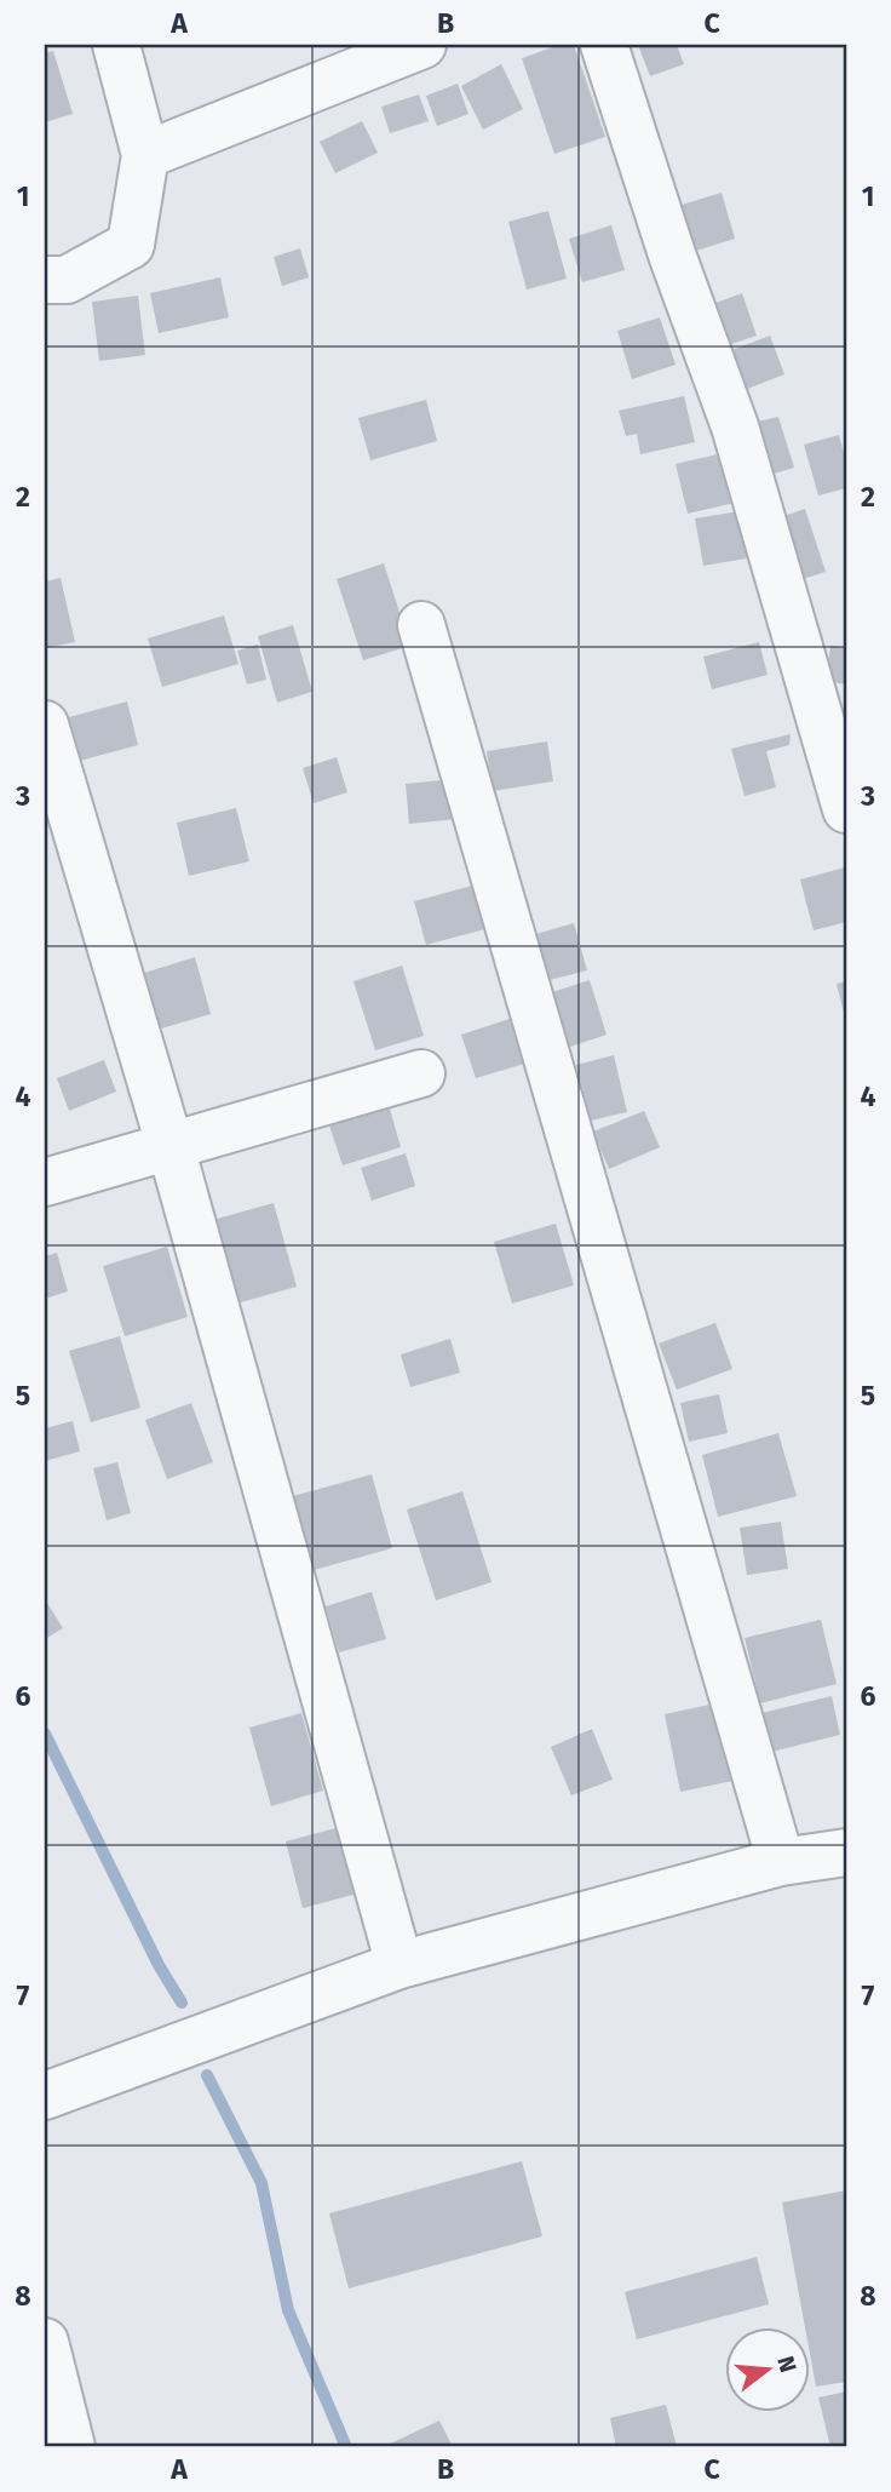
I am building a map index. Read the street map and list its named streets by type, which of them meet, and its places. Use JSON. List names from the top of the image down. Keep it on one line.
{"north":"right","grid":{"columns":["A","B","C"],"rows":["1","2","3","4","5","6","7","8"]}}
